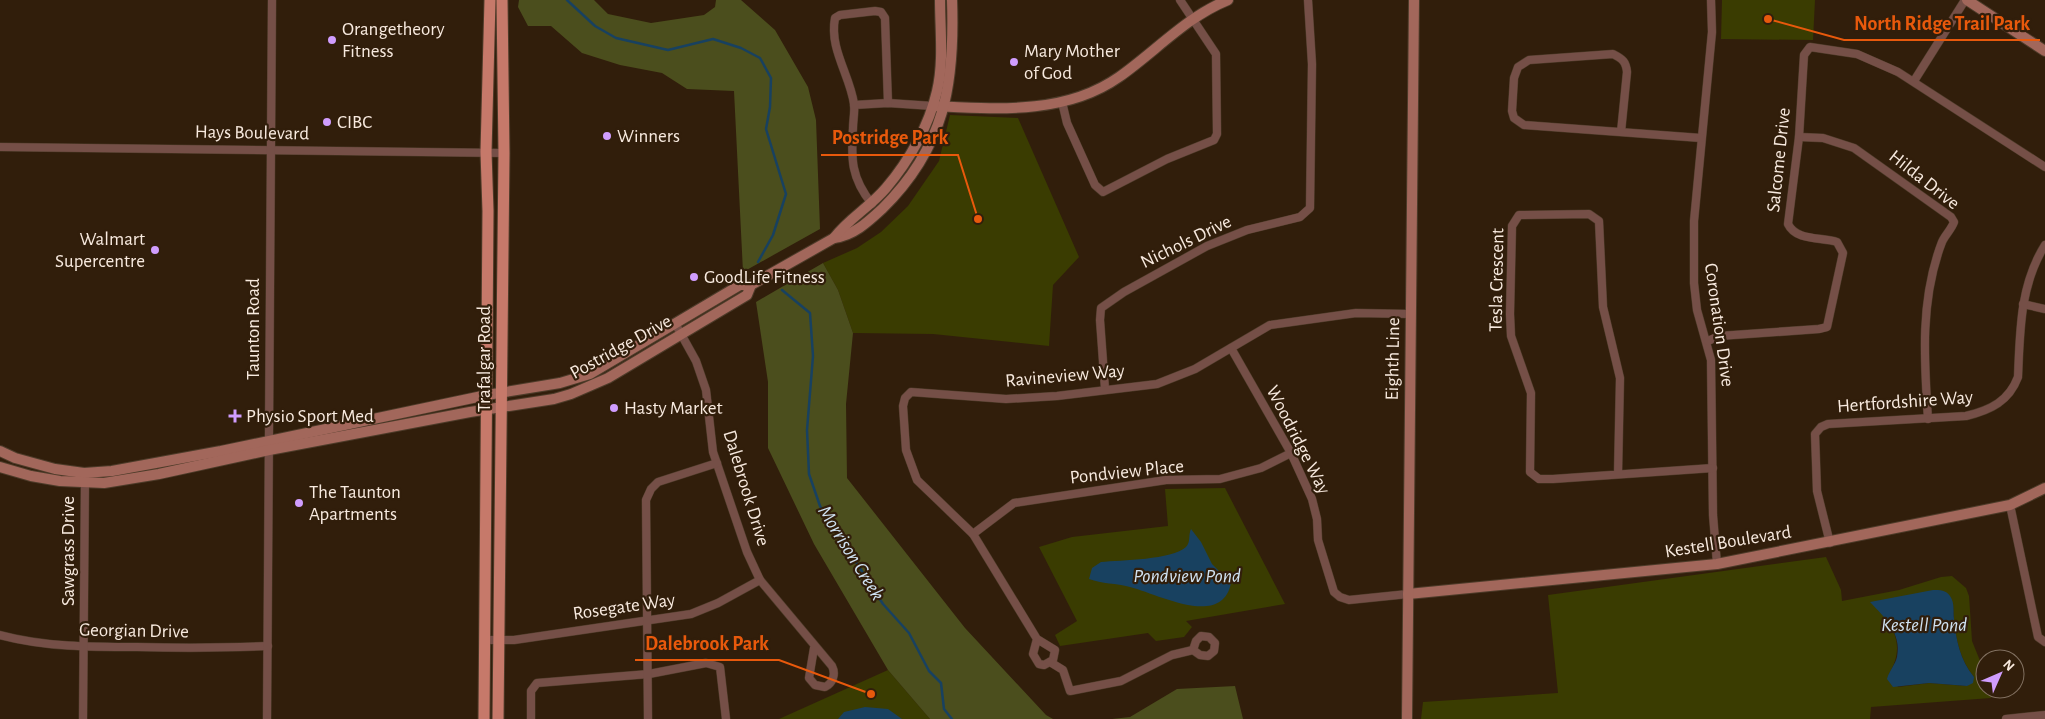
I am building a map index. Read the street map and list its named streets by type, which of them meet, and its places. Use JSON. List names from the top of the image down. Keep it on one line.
{"streets":{"main road":["Trafalgar Road"],"street":["Hays Boulevard","Salcome Drive","Hilda Drive","Nichols Drive","Tesla Crescent","Coronation Drive","Taunton Road","Postridge Drive","Eighth Line","Ravineview Way","Hertfordshire Way","Woodridge Way","Pondview Place","Dalebrook Drive","Kestell Boulevard","Sawgrass Drive","Rosegate Way","Georgian Drive"]},"crossings":[["Hays Boulevard","Taunton Road"],["Hays Boulevard","Trafalgar Road"],["Salcome Drive","Hilda Drive"],["Salcome Drive","Coronation Drive"],["Hilda Drive","Hertfordshire Way"],["Nichols Drive","Ravineview Way"],["Tesla Crescent","Coronation Drive"],["Coronation Drive","Kestell Boulevard"],["Taunton Road","Postridge Drive"],["Taunton Road","Georgian Drive"],["Postridge Drive","Trafalgar Road"],["Postridge Drive","Dalebrook Drive"],["Trafalgar Road","Rosegate Way"],["Eighth Line","Ravineview Way"],["Eighth Line","Woodridge Way"],["Eighth Line","Kestell Boulevard"],["Ravineview Way","Woodridge Way"],["Ravineview Way","Pondview Place"],["Hertfordshire Way","Kestell Boulevard"],["Woodridge Way","Pondview Place"],["Woodridge Way","Kestell Boulevard"],["Dalebrook Drive","Rosegate Way"],["Sawgrass Drive","Georgian Drive"]],"water":["Morrison Creek","Pondview Pond","Kestell Pond"],"places":{"other":["North Ridge Trail Park","Orangetheory Fitness","Mary Mother of God","CIBC","Winners","Postridge Park","Walmart Supercentre","GoodLife Fitness","Hasty Market","The Taunton Apartments","Dalebrook Park"],"health":["Physio Sport Med"]},"north":"top right"}
